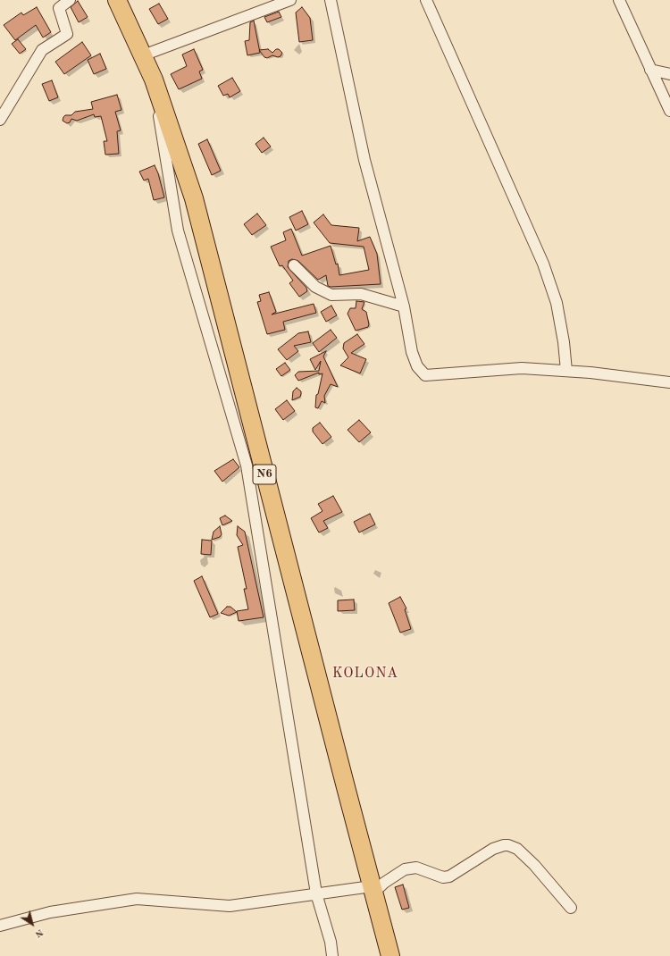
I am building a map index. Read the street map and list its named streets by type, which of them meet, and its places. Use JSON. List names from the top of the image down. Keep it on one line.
{"streets":{"highway":["N6"]},"districts":["KOLONA"],"north":"bottom right"}
